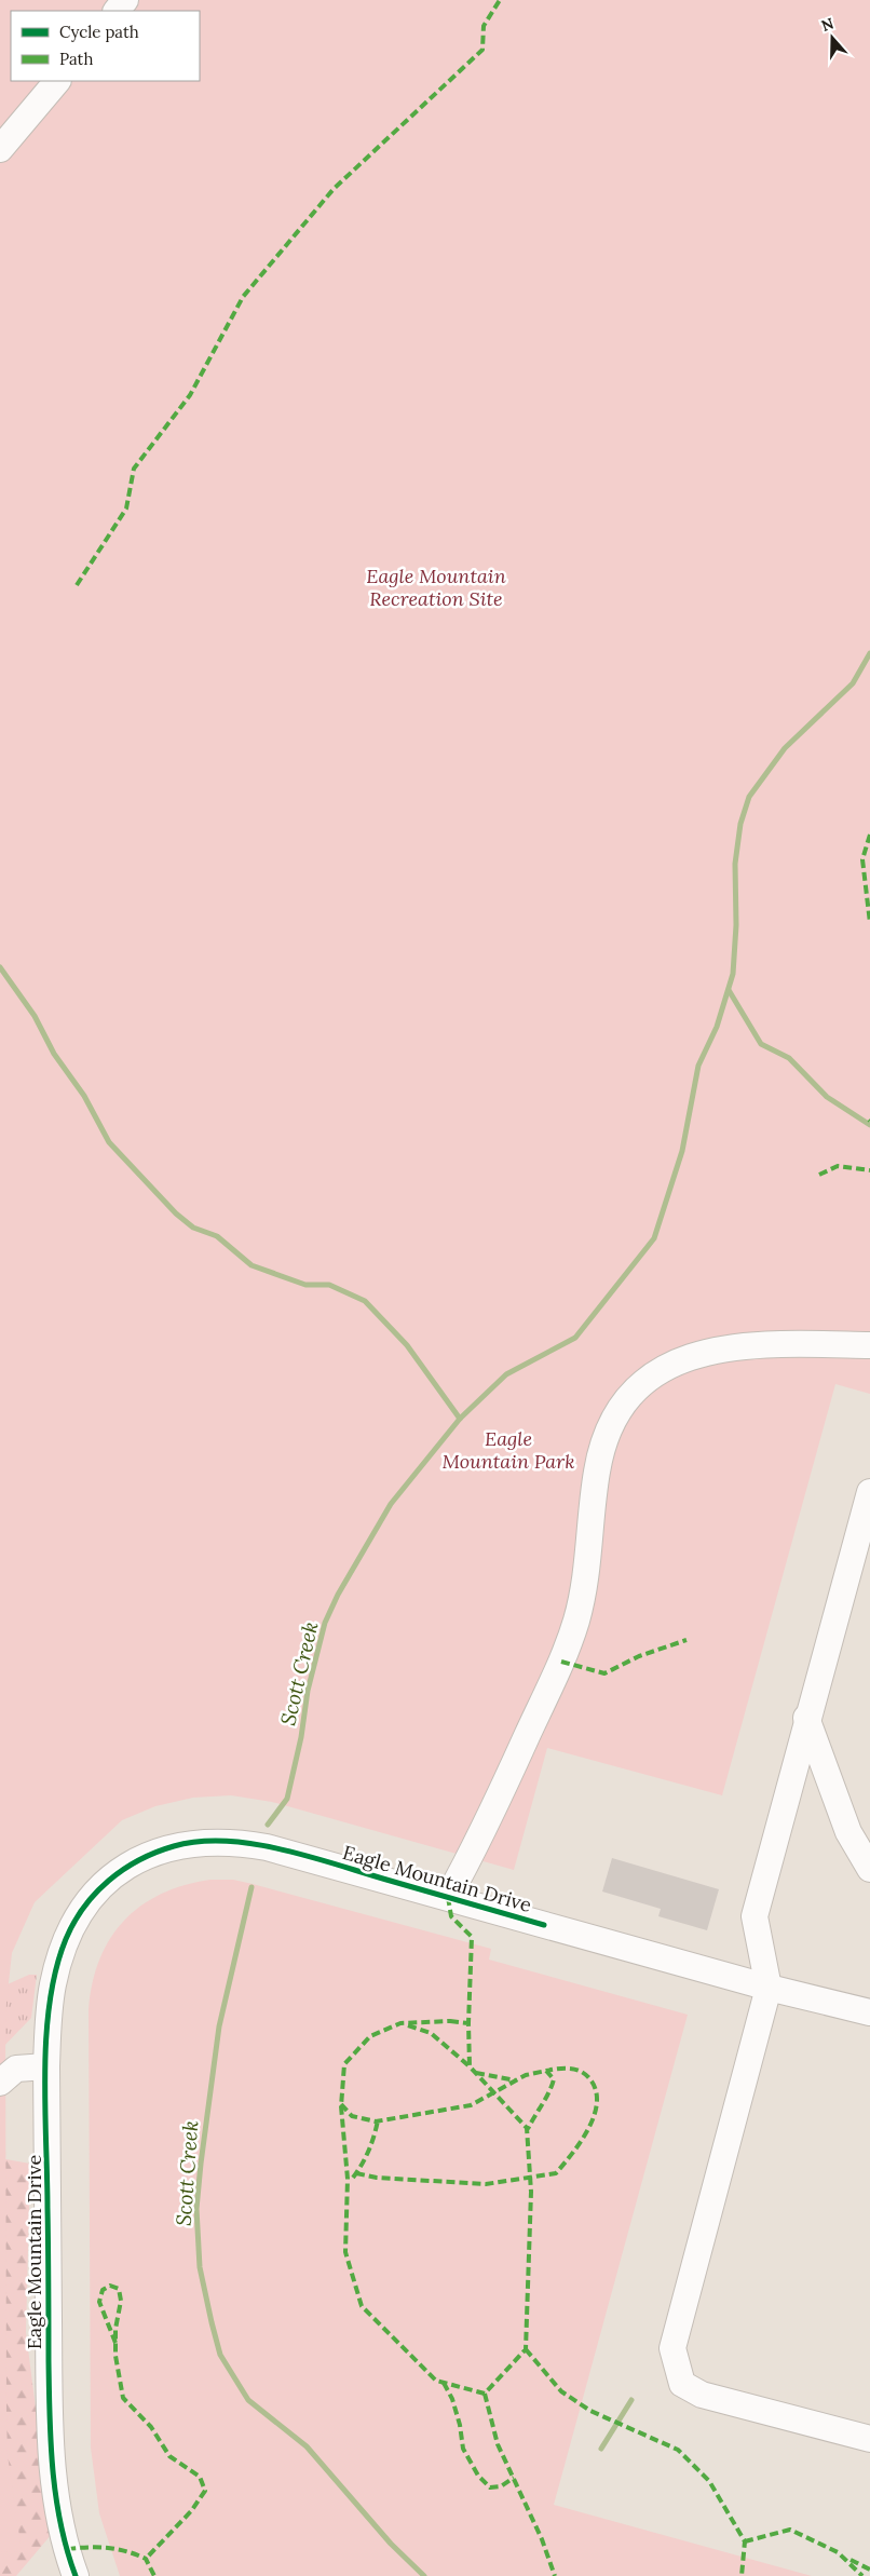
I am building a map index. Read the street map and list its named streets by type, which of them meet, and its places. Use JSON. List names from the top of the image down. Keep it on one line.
{"streets":{"street":["Eagle Mountain Drive"]},"water":["Scott Creek"],"parks":["Eagle Mountain Recreation Site","Eagle Mountain Park"],"legend":["Cycle path","Path"],"north":"top"}
